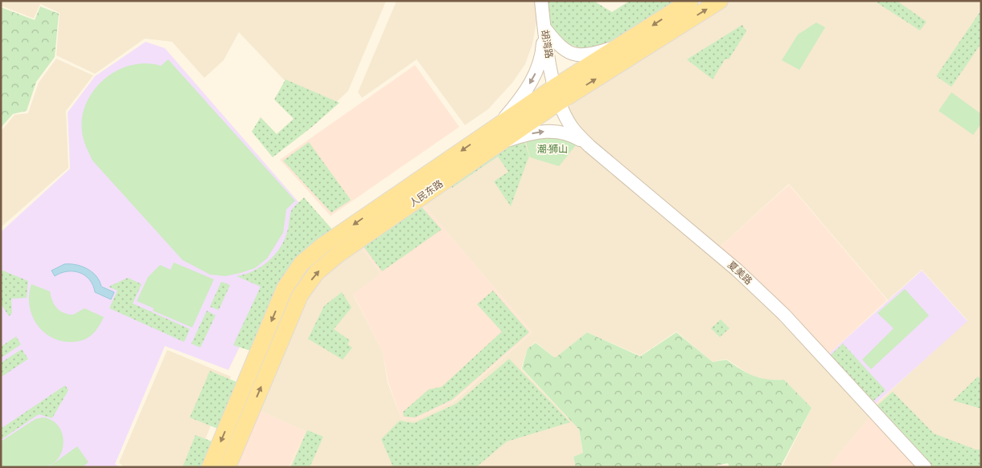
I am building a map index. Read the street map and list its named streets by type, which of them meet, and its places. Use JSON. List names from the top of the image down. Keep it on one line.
{"streets":{"main road":["人民东路"],"street":["胡湾路","夏美路"]},"crossings":[["胡湾路","人民东路"],["胡湾路","夏美路"],["人民东路","夏美路"]],"parks":["潮·狮山"]}
